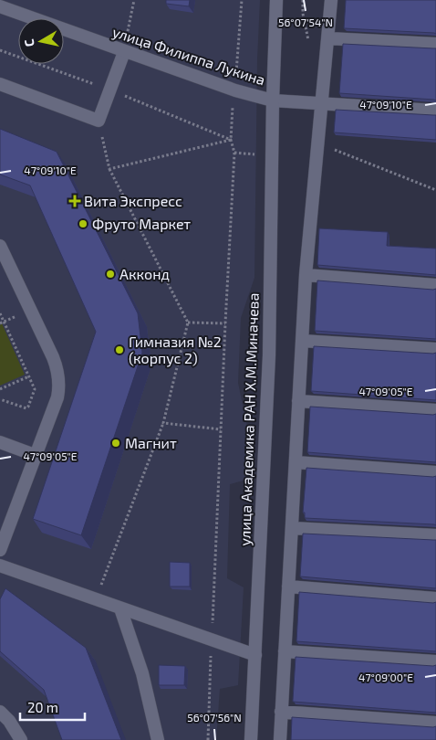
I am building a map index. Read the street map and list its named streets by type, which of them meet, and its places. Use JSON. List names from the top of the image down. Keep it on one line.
{"streets":{"street":["улица Филиппа Лукина","улица Академика РАН Х.М.Миначева"]},"crossings":[["улица Филиппа Лукина","улица Академика РАН Х.М.Миначева"]],"places":{"health":["Вита Экспресс"],"other":["Фруто Маркет","Акконд","Гимназия №2 (корпус 2)","Магнит"]},"scale_bar":"20 m","north":"left","coordinates":["56°07'54\"N","47°09'10\"E","47°09'05\"E","47°09'00\"E","56°07'56\"N"]}
